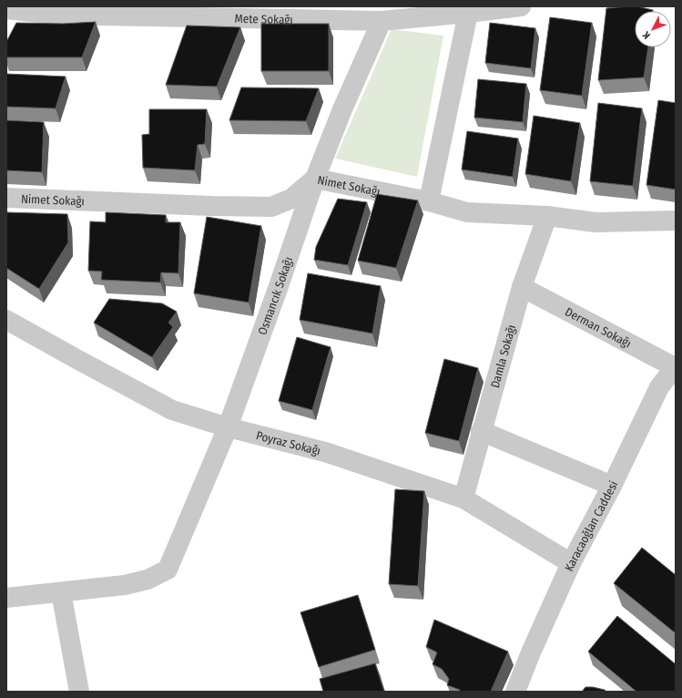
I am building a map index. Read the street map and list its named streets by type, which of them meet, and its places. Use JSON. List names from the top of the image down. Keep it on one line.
{"streets":{"street":["Mete Sokağı","Nimet Sokağı","Osmancık Sokağı","Derman Sokağı","Damla Sokağı","Poyraz Sokağı","Karacaoğlan Caddesi"]},"crossings":[["Mete Sokağı","Osmancık Sokağı"],["Nimet Sokağı","Osmancık Sokağı"],["Nimet Sokağı","Damla Sokağı"],["Osmancık Sokağı","Poyraz Sokağı"],["Derman Sokağı","Damla Sokağı"],["Derman Sokağı","Karacaoğlan Caddesi"],["Damla Sokağı","Poyraz Sokağı"],["Poyraz Sokağı","Karacaoğlan Caddesi"]],"north":"bottom left"}
